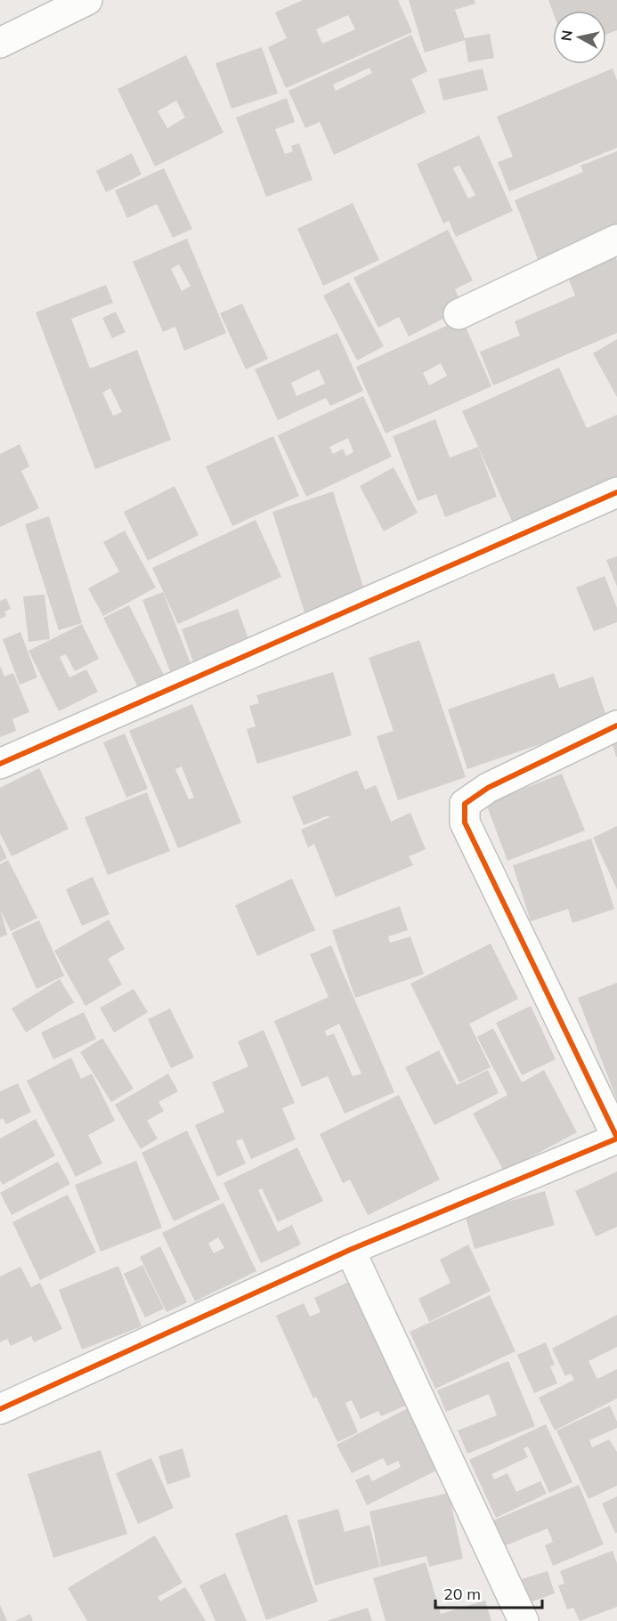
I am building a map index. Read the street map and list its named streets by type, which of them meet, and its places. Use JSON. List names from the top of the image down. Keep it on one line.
{"scale_bar":"20 m","north":"left"}
